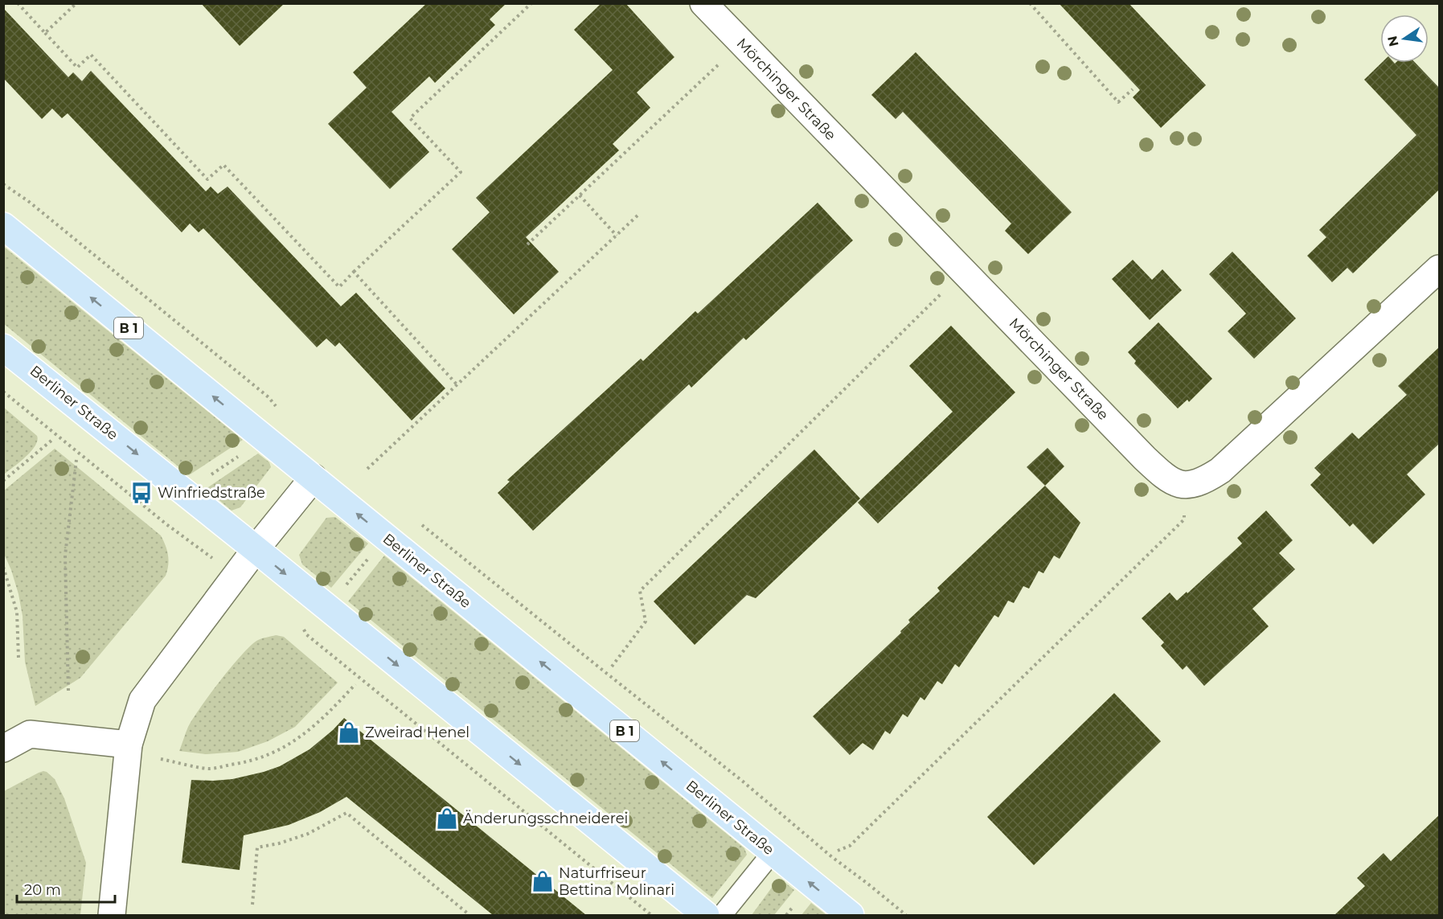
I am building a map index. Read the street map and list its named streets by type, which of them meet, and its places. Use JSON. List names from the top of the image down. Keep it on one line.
{"streets":{"main road":["B 1","Berliner Straße"],"street":["Mörchinger Straße"]},"places":{"bus stop":["Winfriedstraße"],"shop":["Zweirad Henel","Änderungsschneiderei","Naturfriseur Bettina Molinari"]},"scale_bar":"20 m","north":"left"}
